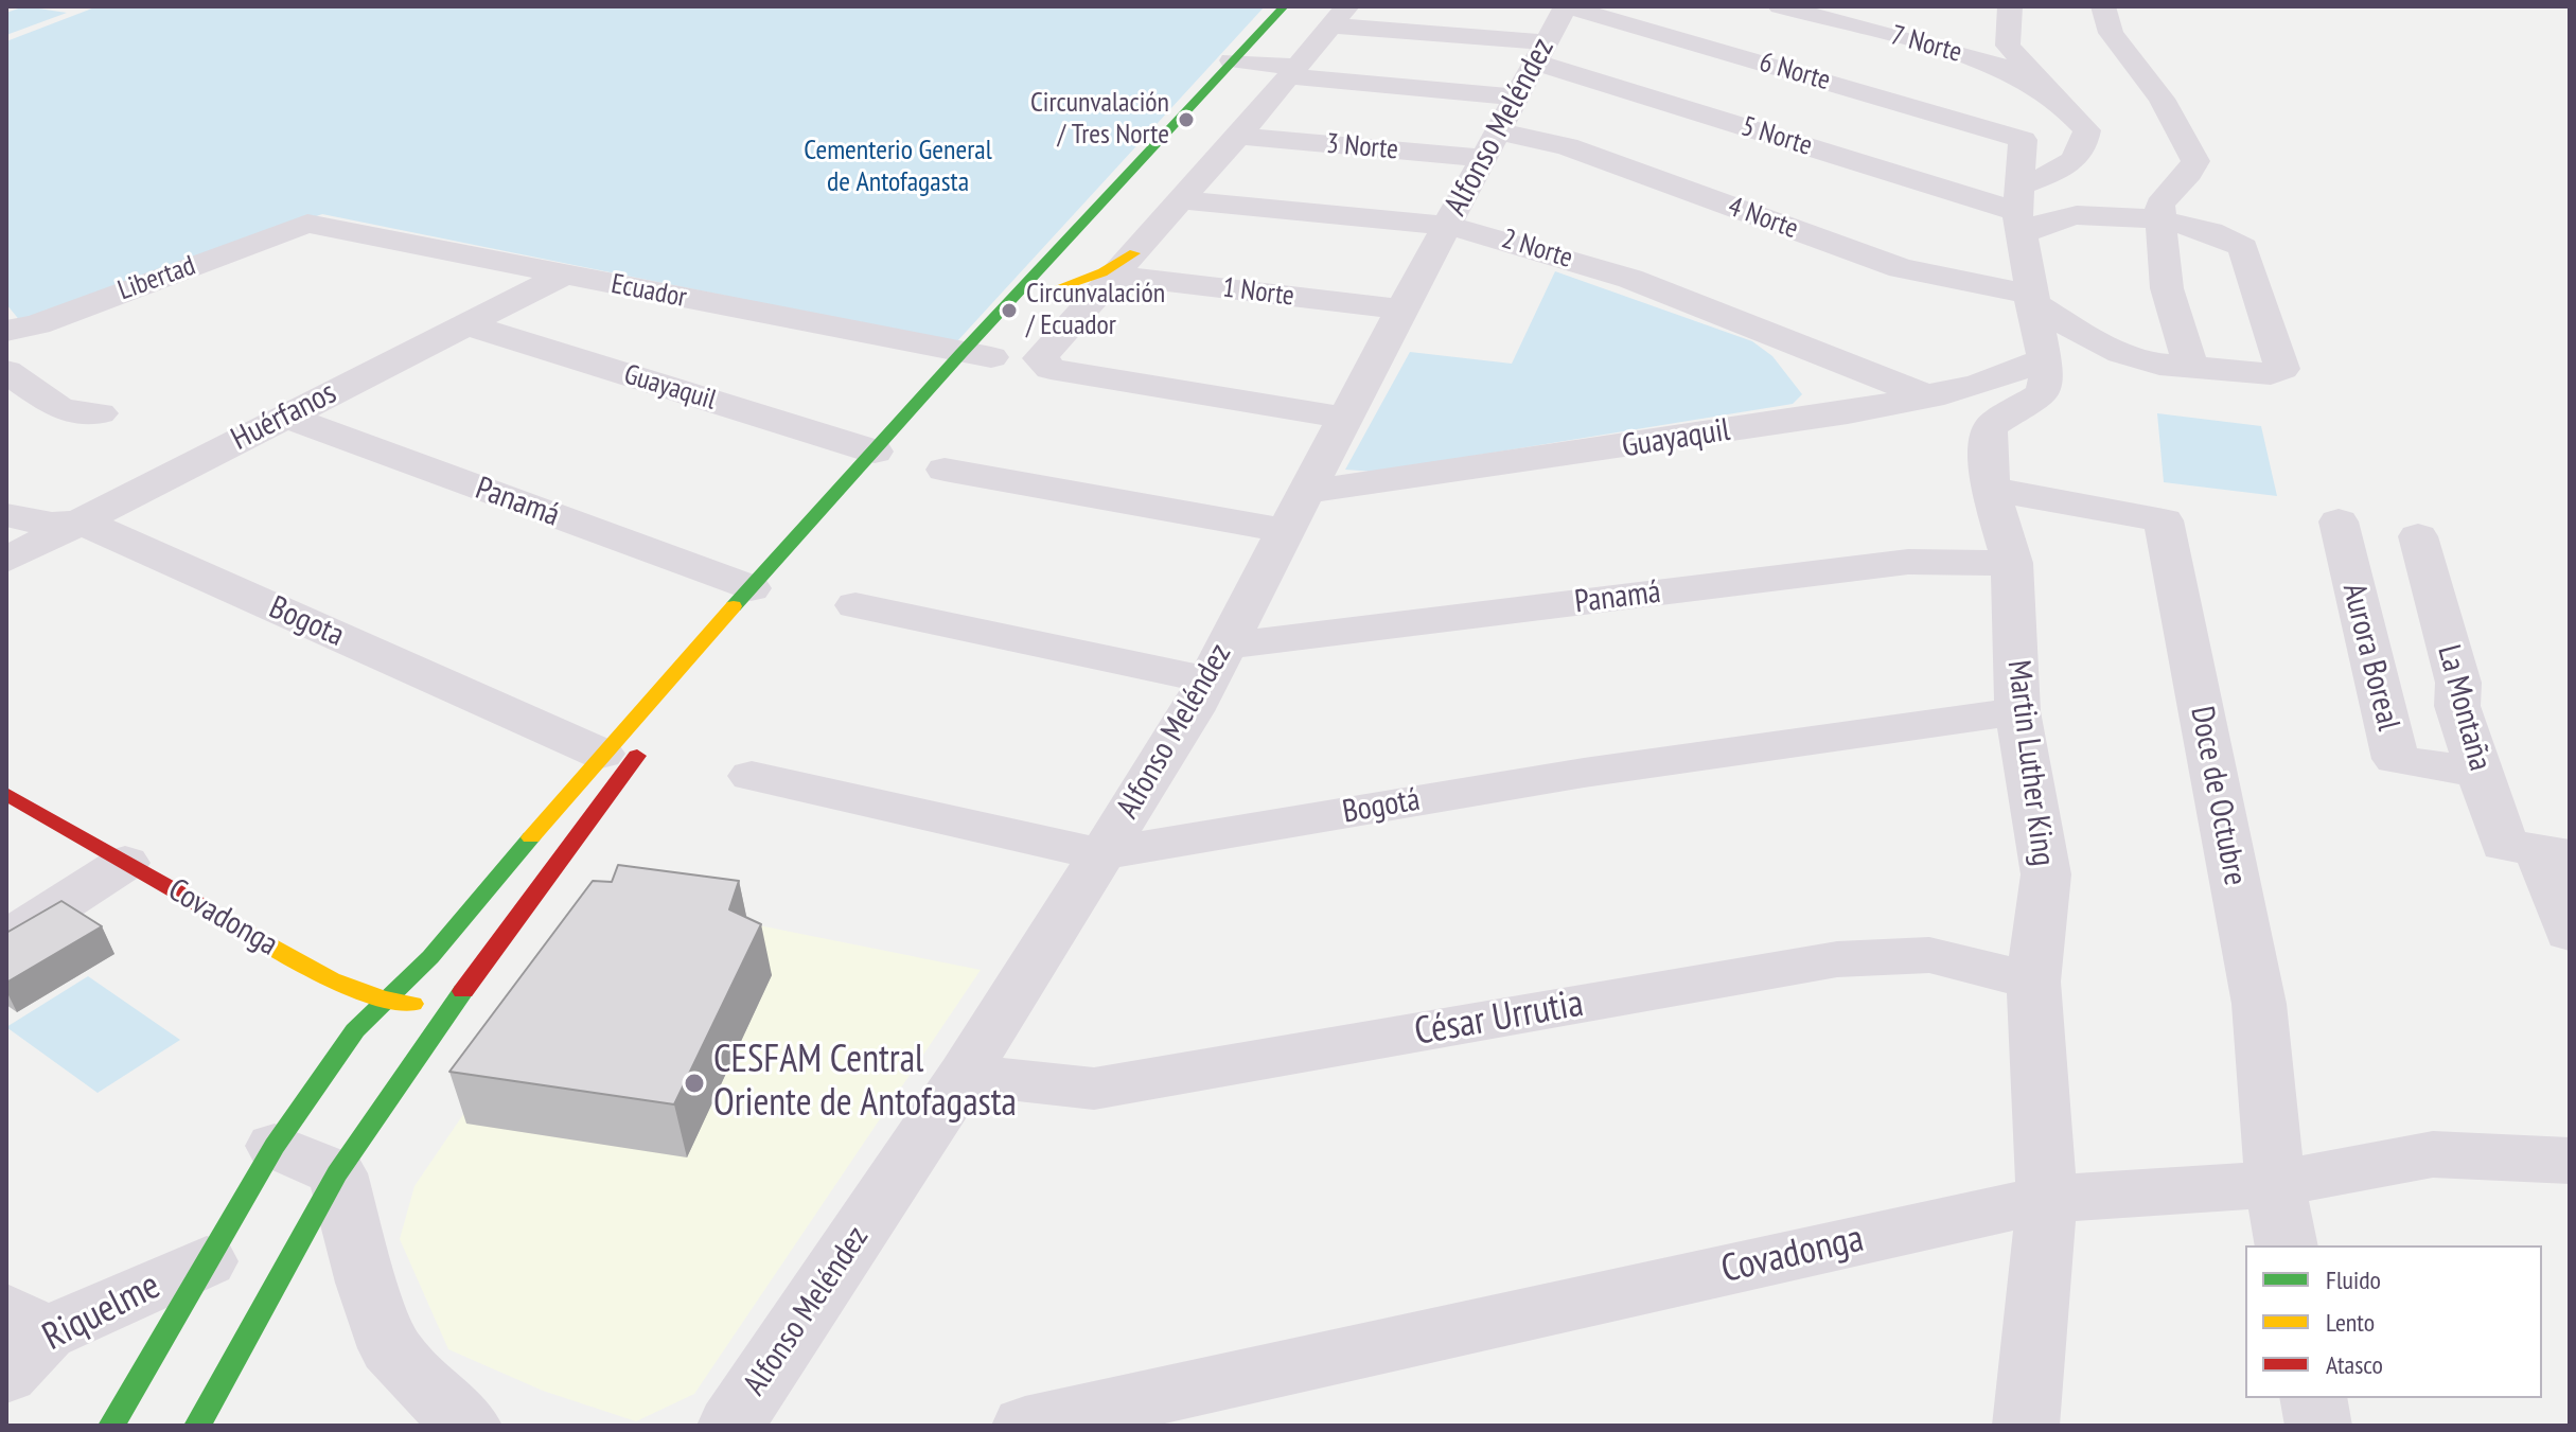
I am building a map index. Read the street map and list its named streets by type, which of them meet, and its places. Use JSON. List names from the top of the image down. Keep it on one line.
{"streets":{"main road":["Covadonga"],"street":["7 Norte","6 Norte","Alfonso Meléndez","5 Norte","3 Norte","4 Norte","2 Norte","Libertad","Ecuador","1 Norte","Guayaquil","Huérfanos","Panamá","Bogota","Aurora Boreal","La Montaña","Martin Luther King","Doce de Octubre","Bogotá","César Urrutia","Riquelme"]},"crossings":[["6 Norte","Alfonso Meléndez"],["6 Norte","5 Norte"],["6 Norte","3 Norte"],["6 Norte","4 Norte"],["6 Norte","Martin Luther King"],["Alfonso Meléndez","5 Norte"],["Alfonso Meléndez","3 Norte"],["Alfonso Meléndez","4 Norte"],["Alfonso Meléndez","2 Norte"],["Alfonso Meléndez","1 Norte"],["Alfonso Meléndez","Guayaquil"],["Alfonso Meléndez","Panamá"],["Alfonso Meléndez","Bogotá"],["Alfonso Meléndez","César Urrutia"],["5 Norte","3 Norte"],["5 Norte","4 Norte"],["5 Norte","Martin Luther King"],["3 Norte","4 Norte"],["4 Norte","Martin Luther King"],["2 Norte","Guayaquil"],["Libertad","Ecuador"],["Ecuador","Huérfanos"],["Guayaquil","Huérfanos"],["Guayaquil","Martin Luther King"],["Huérfanos","Panamá"],["Huérfanos","Bogota"],["Panamá","Martin Luther King"],["Aurora Boreal","La Montaña"],["Martin Luther King","Doce de Octubre"],["Martin Luther King","Bogotá"],["Martin Luther King","Covadonga"],["Martin Luther King","César Urrutia"],["Doce de Octubre","Covadonga"]],"parks":["Cementerio General de Antofagasta"],"places":["Circunvalación / Tres Norte","Circunvalación / Ecuador","CESFAM Central Oriente de Antofagasta"],"legend":["Fluido","Lento","Atasco"]}
